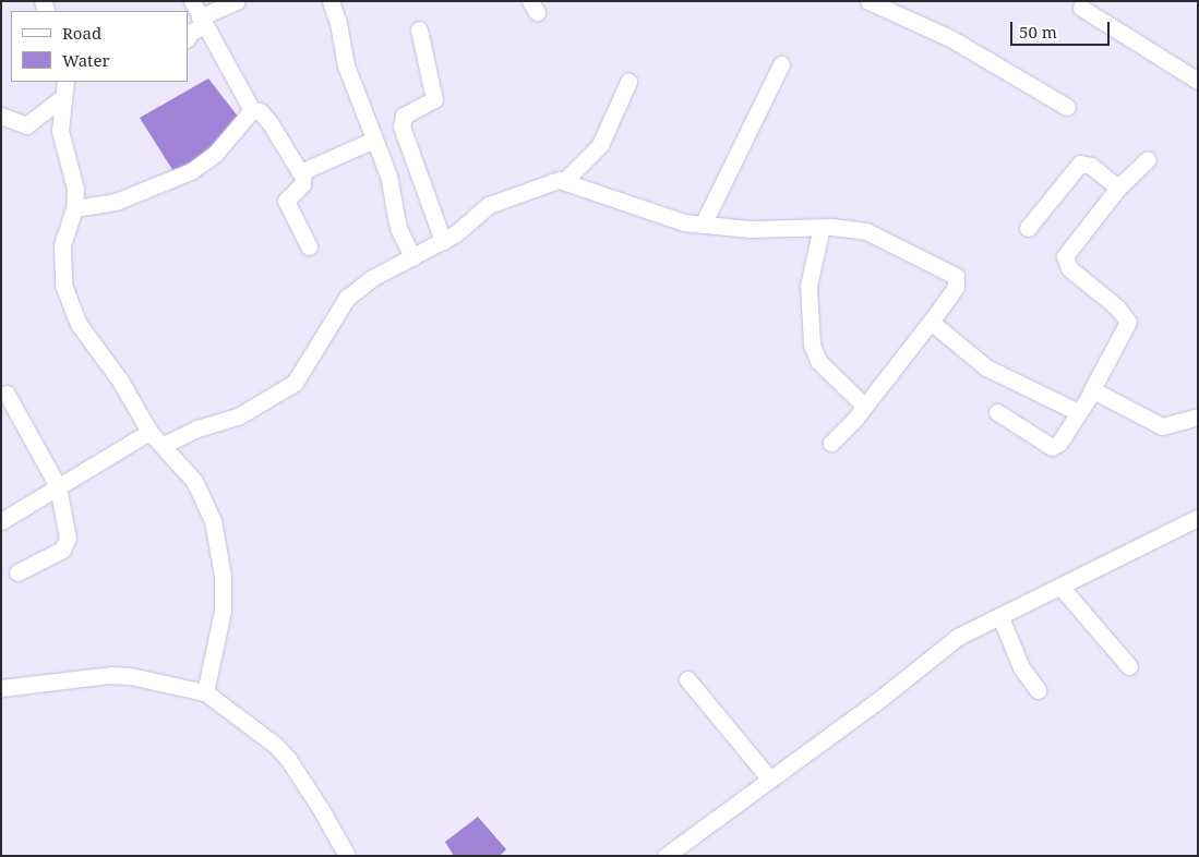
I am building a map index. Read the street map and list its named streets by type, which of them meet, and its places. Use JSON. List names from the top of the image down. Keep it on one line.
{"legend":["Road","Water"],"scale_bar":"50 m"}
